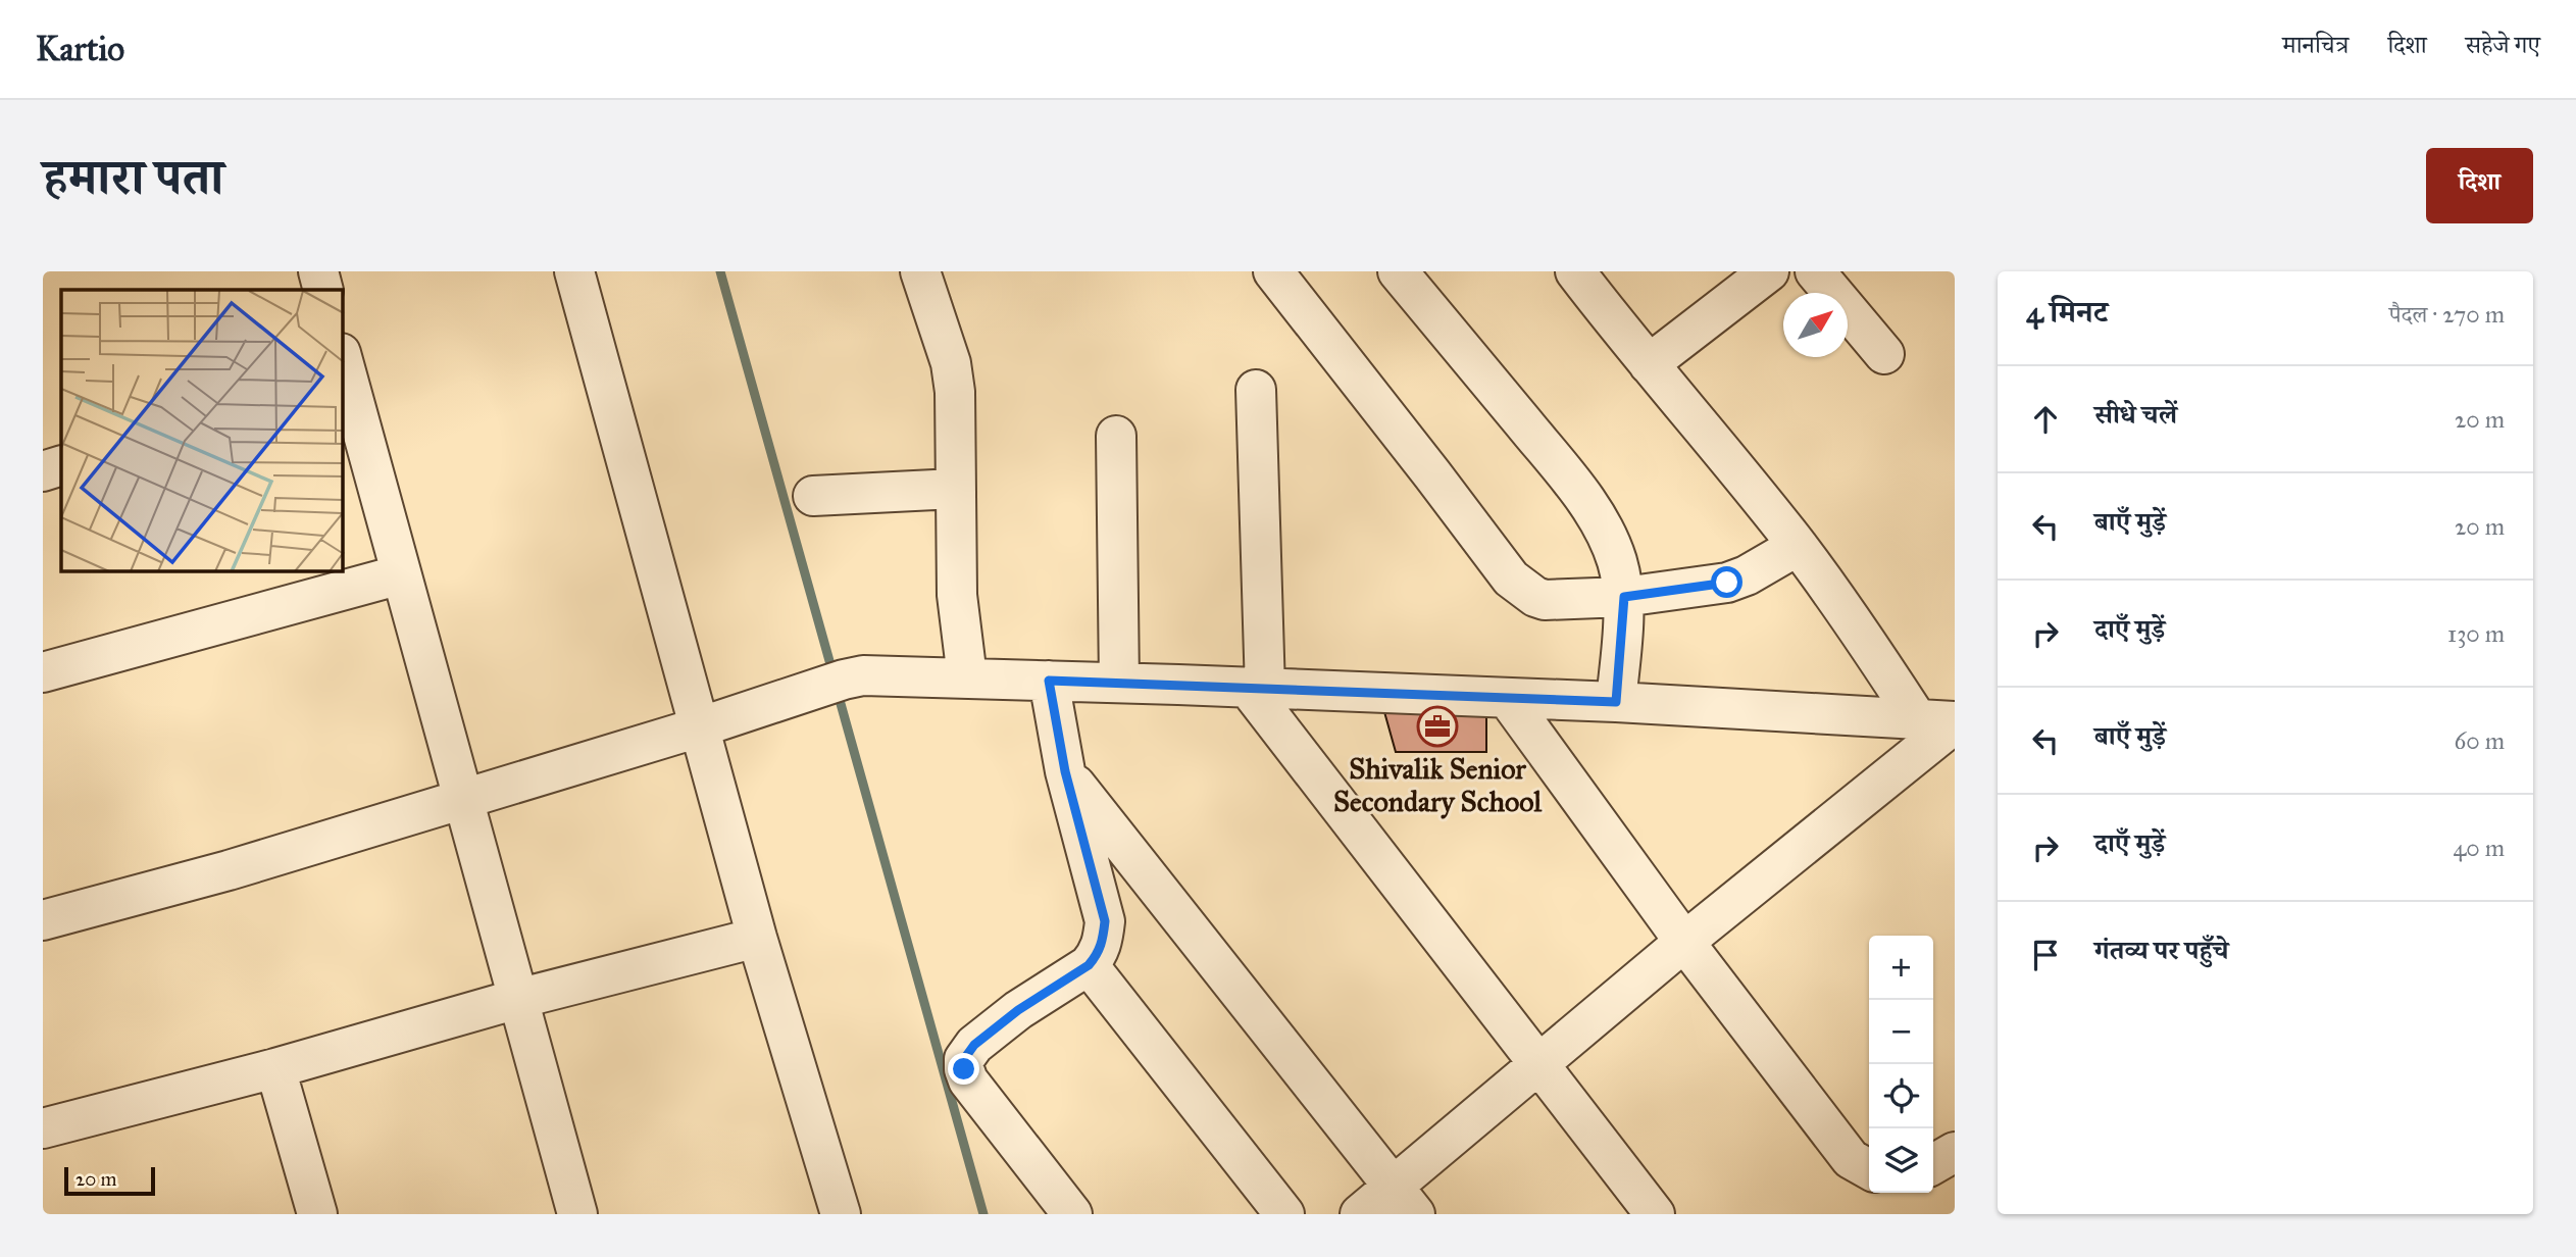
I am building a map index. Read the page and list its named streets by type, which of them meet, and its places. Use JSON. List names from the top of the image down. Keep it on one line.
{"places":{"office":["Shivalik Senior Secondary School"]},"scale_bar":"20 m","north":"top right","page":{"header":"Kartio","nav":["मानचित्र","दिशा","सहेजे गए"],"title":"हमारा पता","buttons":"दिशा","heading":["4 मिनट","पैदल · 270 m"],"list":[["सीधे चलें","20 m"],["बाएँ मुड़ें","20 m"],["दाएँ मुड़ें","130 m"],["बाएँ मुड़ें","60 m"],["दाएँ मुड़ें","40 m"],"गंतव्य पर पहुँचे"],"map_buttons":["+","−"],"scale":"20 m"}}
